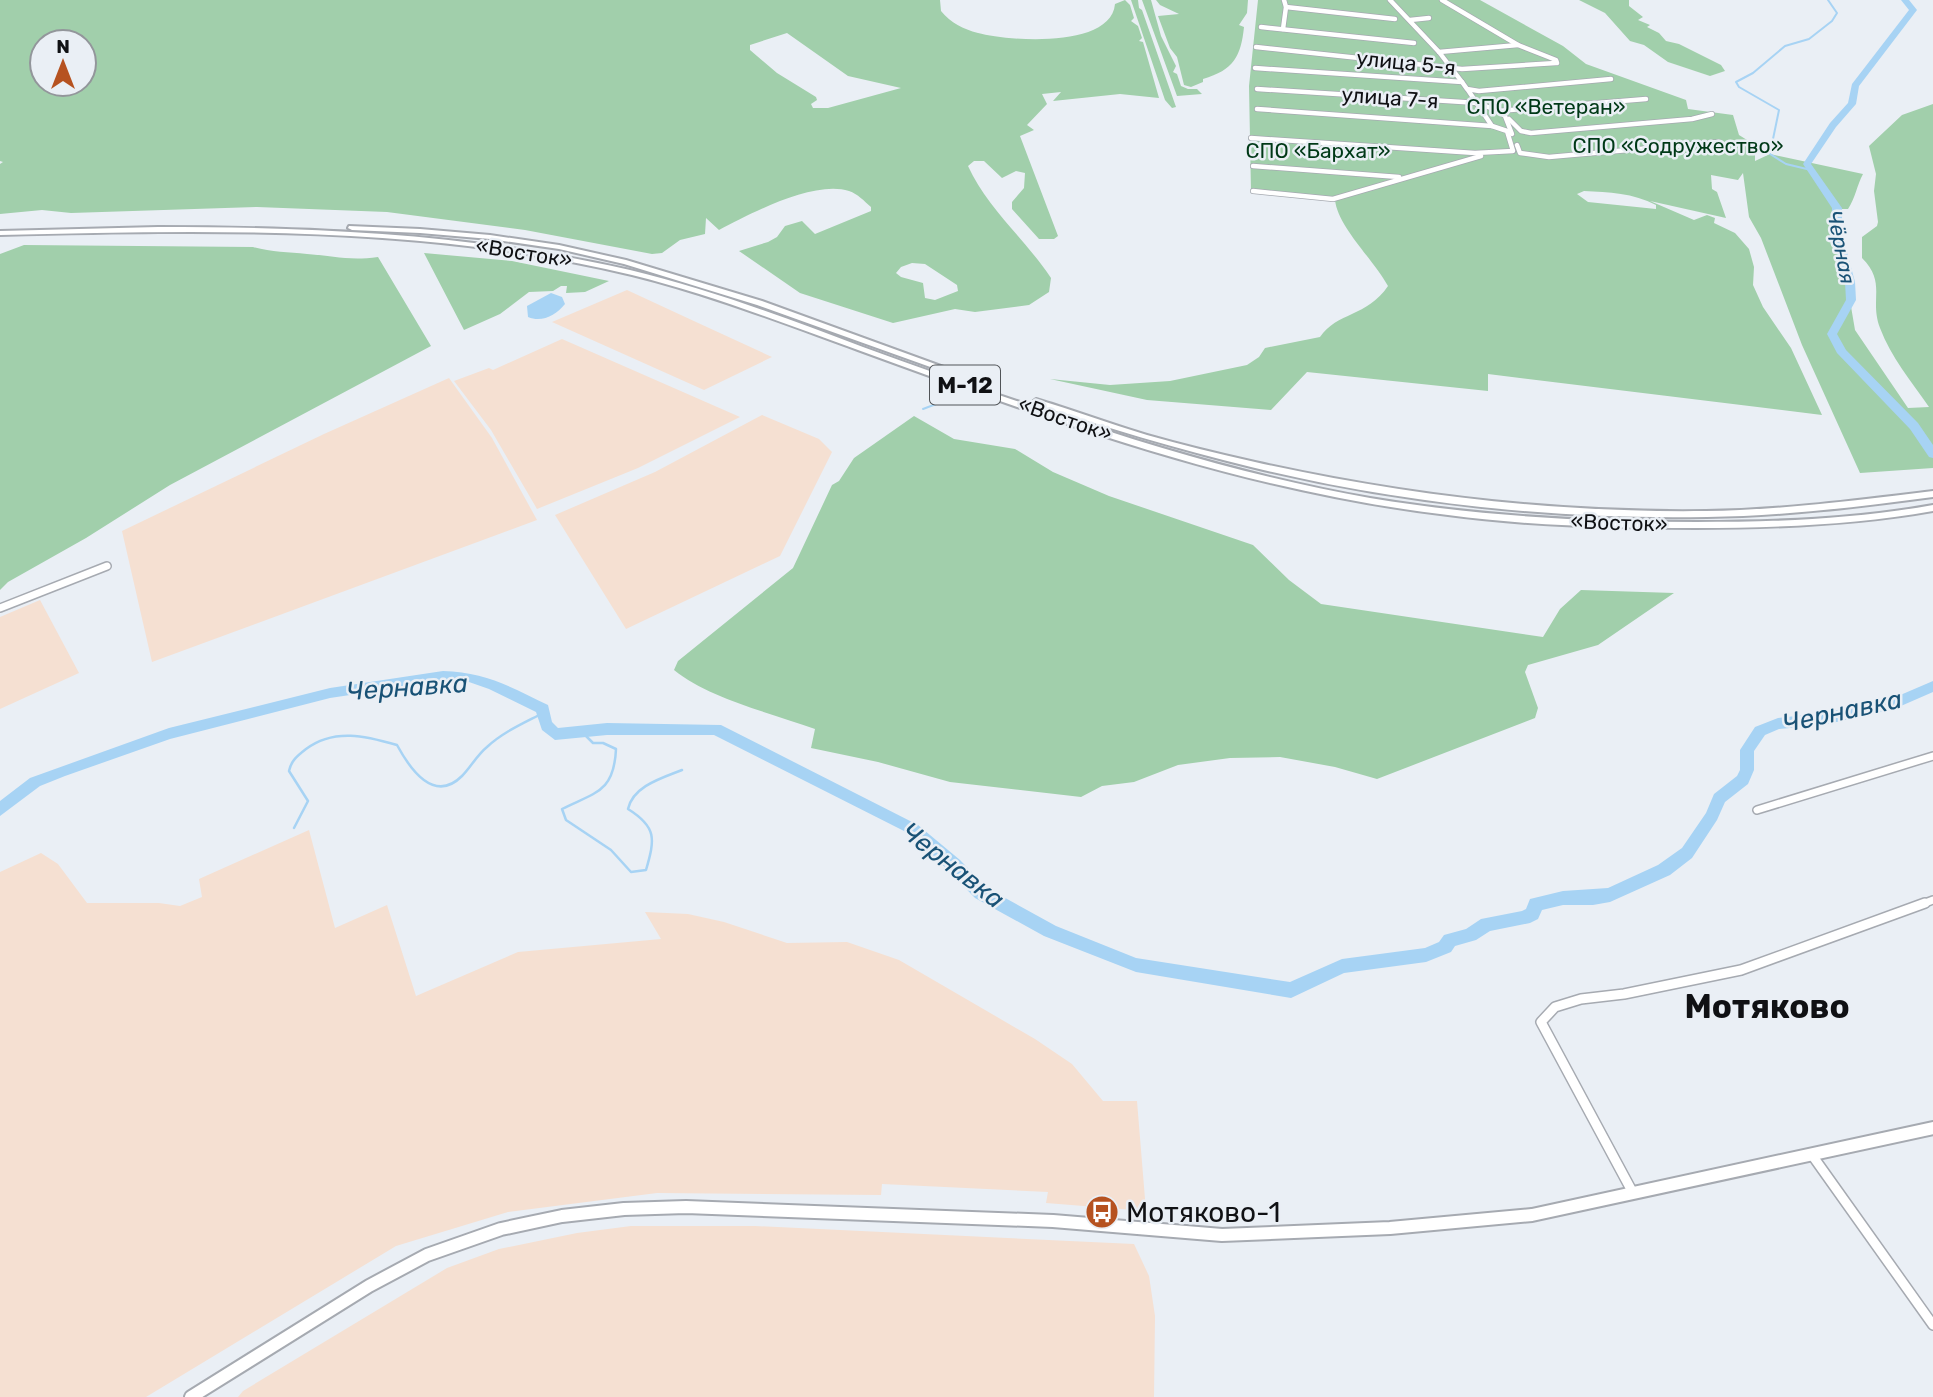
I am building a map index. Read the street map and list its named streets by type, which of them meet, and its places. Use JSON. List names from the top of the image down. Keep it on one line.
{"streets":{"highway":["«Восток»","М-12"],"street":["улица 5-я","улица 7-я"]},"districts":["Мотяково"],"water":["Чёрная","Чернавка"],"parks":["СПО «Ветеран»","СПО «Содружество»","СПО «Бархат»"],"places":{"bus stop":["Мотяково-1"]},"north":"top"}
